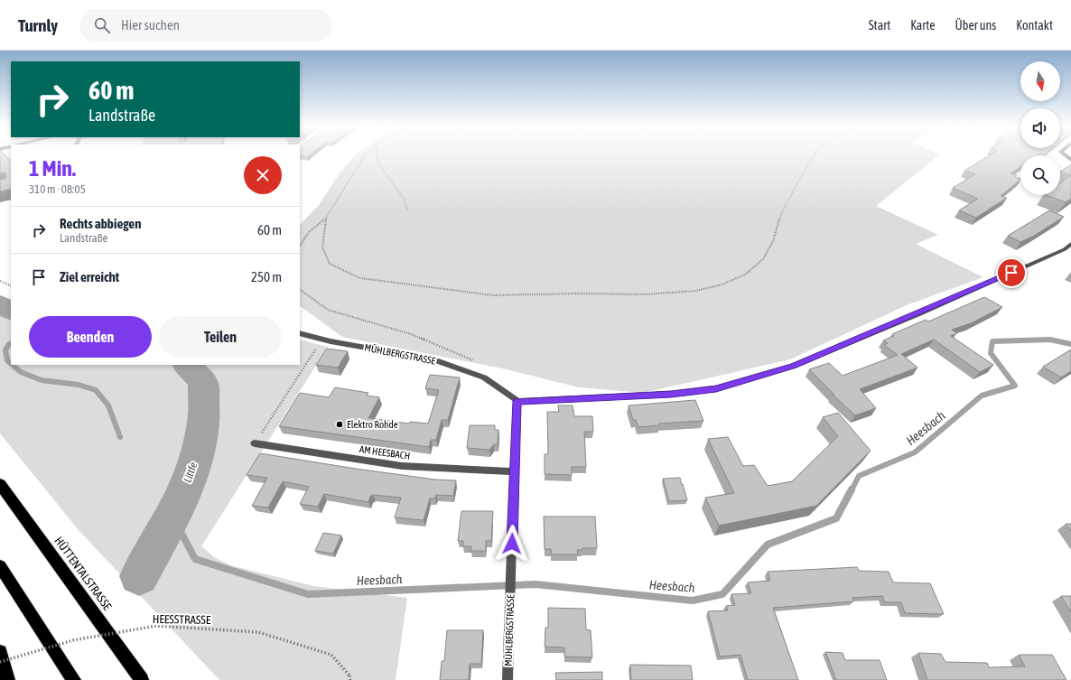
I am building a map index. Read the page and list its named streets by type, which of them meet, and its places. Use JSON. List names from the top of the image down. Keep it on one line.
{"streets":{"highway":["HÜTTENTALSTRASSE"],"street":["MÜHLBERGSTRASSE","AM HEESBACH"],"path":["HEESSTRASSE"]},"crossings":[["MÜHLBERGSTRASSE","AM HEESBACH"]],"water":["Heesbach","Littfe"],"places":["Elektro Rohde"],"north":"bottom","page":{"header":"Turnly","search":"Hier suchen","nav":["Start","Karte","Über uns","Kontakt"],"turn":["60 m","Landstraße"],"heading":["1 Min.","310 m · 08:05"],"list":[{"name":"Rechts abbiegen","note":"Landstraße","value":"60 m"},{"name":"Ziel erreicht","value":"250 m"}],"buttons":["Beenden","Teilen"]}}
